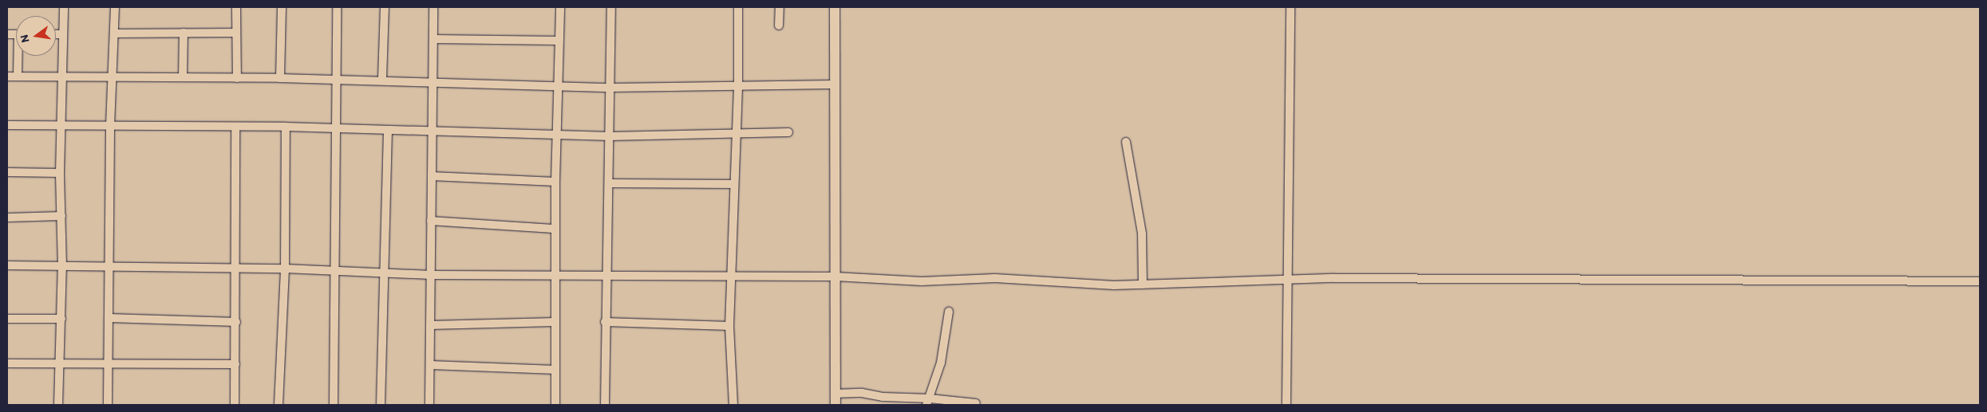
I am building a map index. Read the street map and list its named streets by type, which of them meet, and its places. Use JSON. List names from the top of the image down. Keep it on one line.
{"north":"left"}
